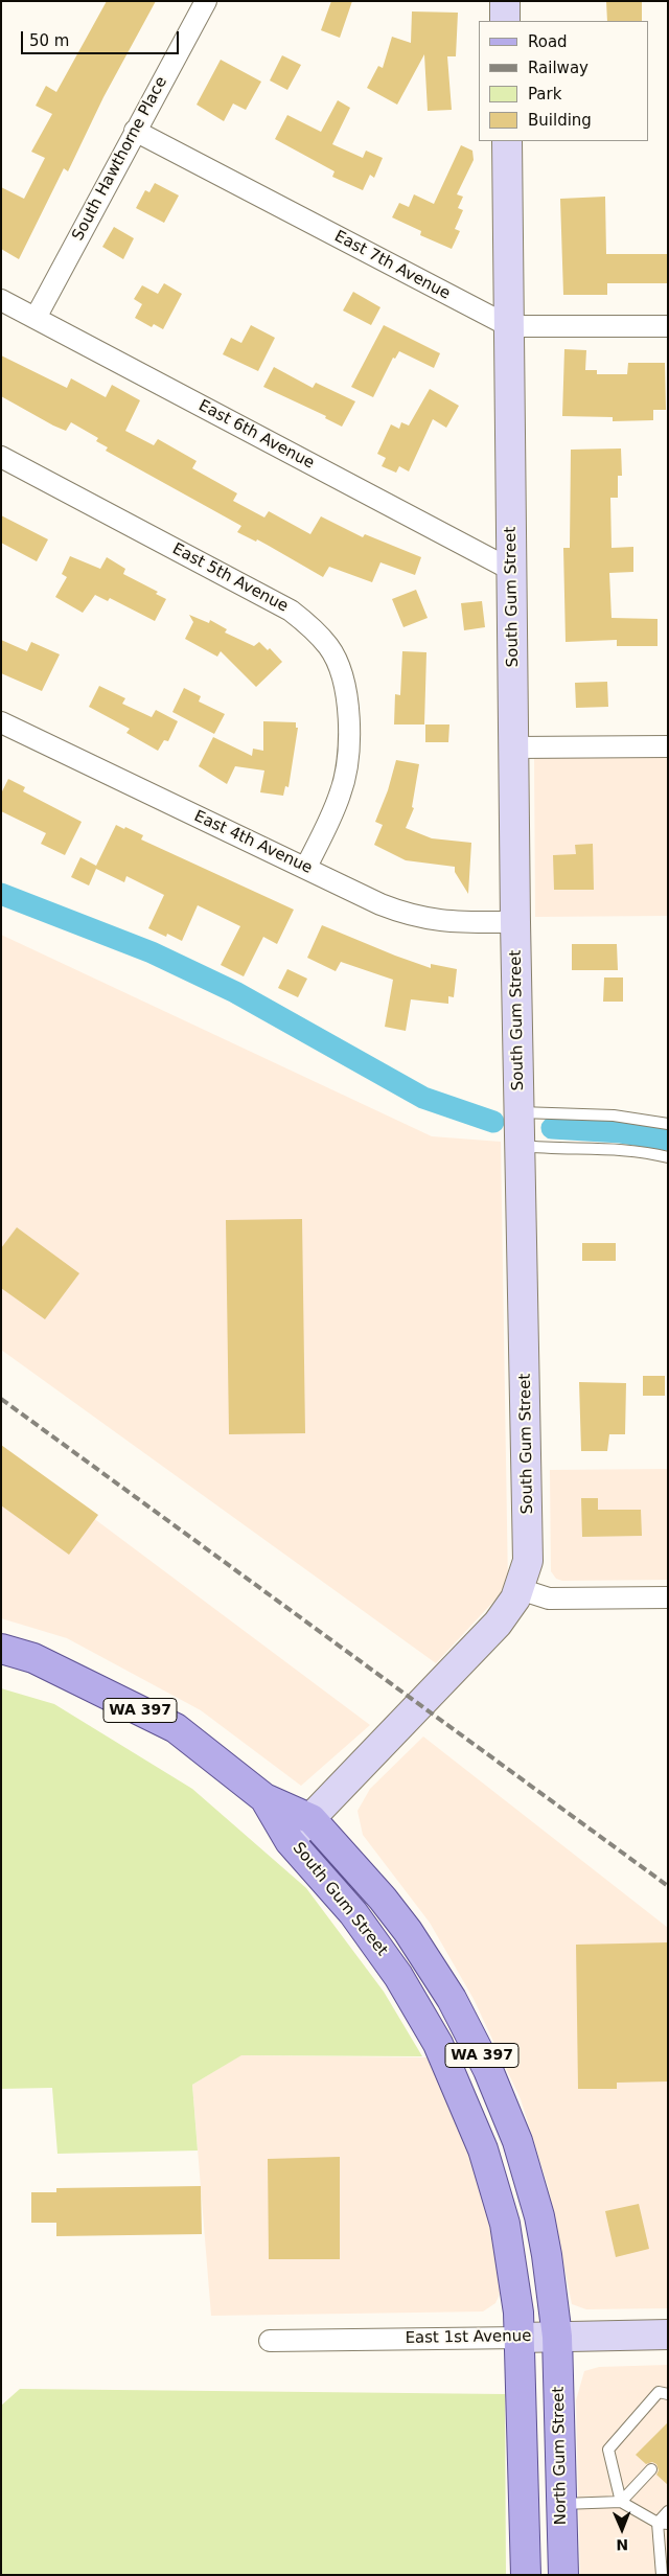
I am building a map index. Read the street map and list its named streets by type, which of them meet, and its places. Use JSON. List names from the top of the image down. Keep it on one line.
{"streets":{"main road":["South Gum Street","WA 397","East 1st Avenue","North Gum Street"],"street":["South Hawthorne Place","East 7th Avenue","East 6th Avenue","East 5th Avenue","East 4th Avenue"]},"crossings":[["South Hawthorne Place","East 7th Avenue"],["South Hawthorne Place","East 6th Avenue"],["East 7th Avenue","South Gum Street"],["East 6th Avenue","South Gum Street"],["East 5th Avenue","East 4th Avenue"],["South Gum Street","East 4th Avenue"],["South Gum Street","WA 397"],["South Gum Street","East 1st Avenue"],["South Gum Street","North Gum Street"],["WA 397","East 1st Avenue"],["East 1st Avenue","North Gum Street"]],"legend":["Road","Railway","Park","Building"],"scale_bar":"50 m","north":"bottom"}
